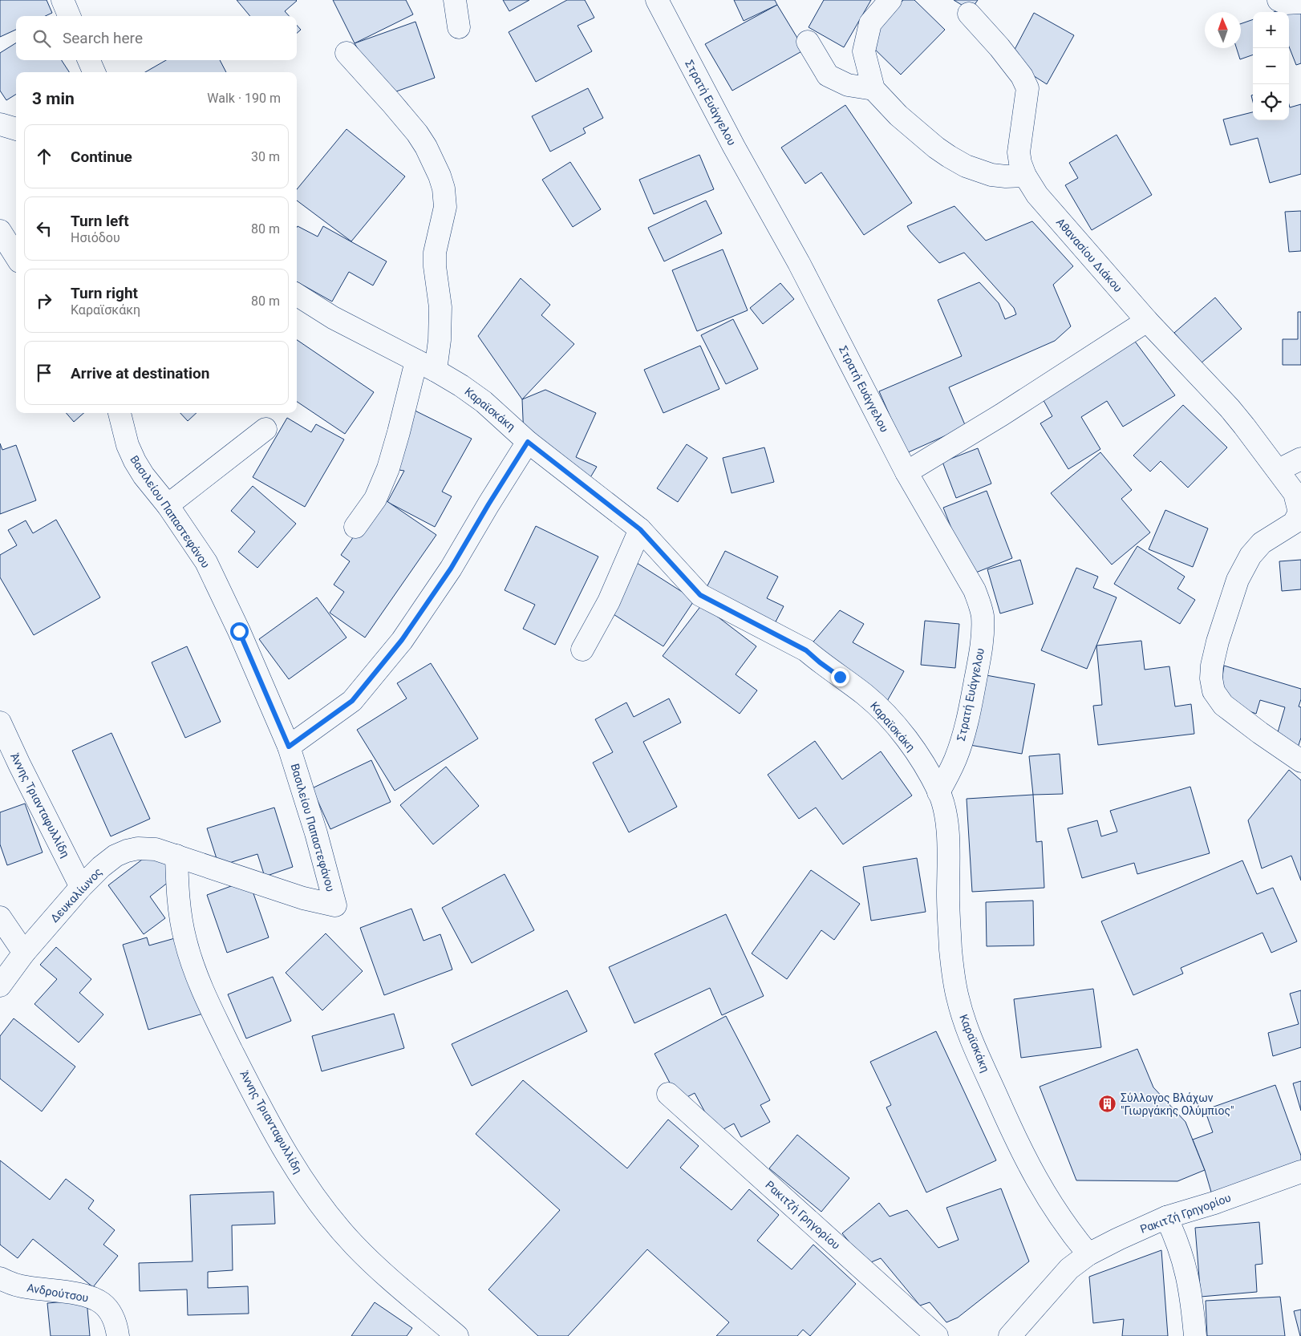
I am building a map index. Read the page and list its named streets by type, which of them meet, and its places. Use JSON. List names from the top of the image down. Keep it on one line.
{"streets":{"street":["Στρατή Ευάγγελου","Αθανασίου Διάκου","Καραϊσκάκη","Βασιλείου Παπαστεφάνου","Άννης Τριανταφυλλίδη","Δευκαλίωνος","Ρακιτζή Γρηγορίου","Ανδρούτσου"]},"crossings":[["Στρατή Ευάγγελου","Καραϊσκάκη"],["Καραϊσκάκη","Ρακιτζή Γρηγορίου"],["Βασιλείου Παπαστεφάνου","Άννης Τριανταφυλλίδη"],["Βασιλείου Παπαστεφάνου","Δευκαλίωνος"],["Άννης Τριανταφυλλίδη","Δευκαλίωνος"]],"places":{"building":["Σύλλογος Βλάχων \"Γιωργάκης Ολύμπιος\""]},"north":"top","page":{"map_buttons":["+","−"],"search":"Search here","heading":["3 min","Walk · 190 m"],"list":[["Continue","30 m"],["Turn left","Ησιόδου","80 m"],["Turn right","Καραϊσκάκη","80 m"],"Arrive at destination"]}}
